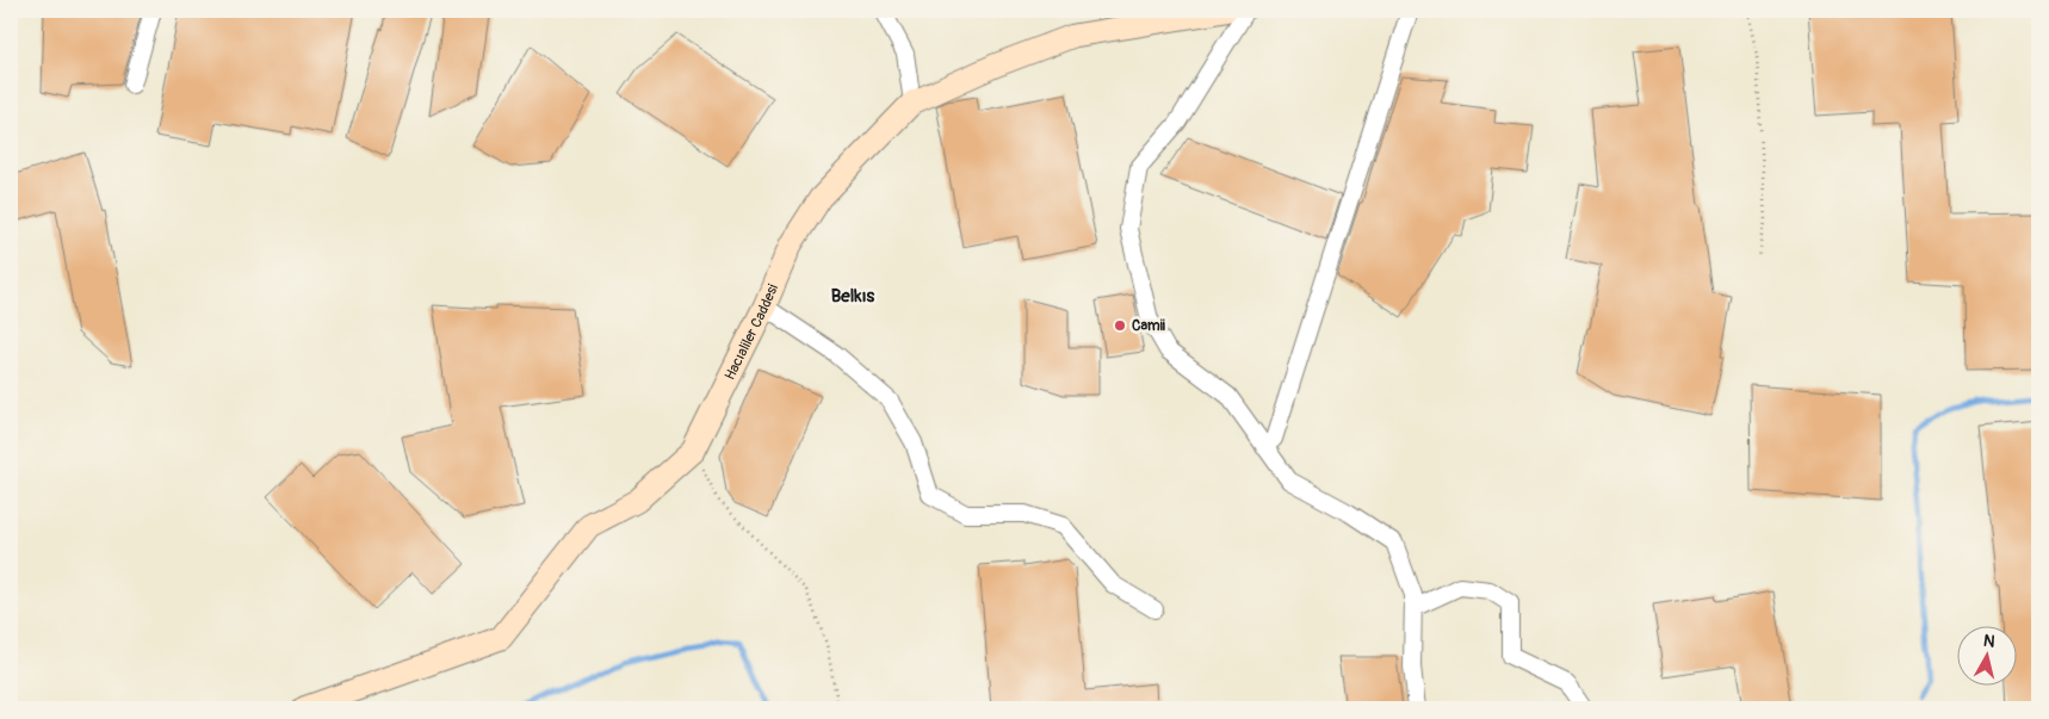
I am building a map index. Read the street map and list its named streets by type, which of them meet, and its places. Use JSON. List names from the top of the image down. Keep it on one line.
{"streets":{"street":["Hacıaliler Caddesi"]},"districts":["Belkıs"],"places":["Camii"],"north":"top"}
